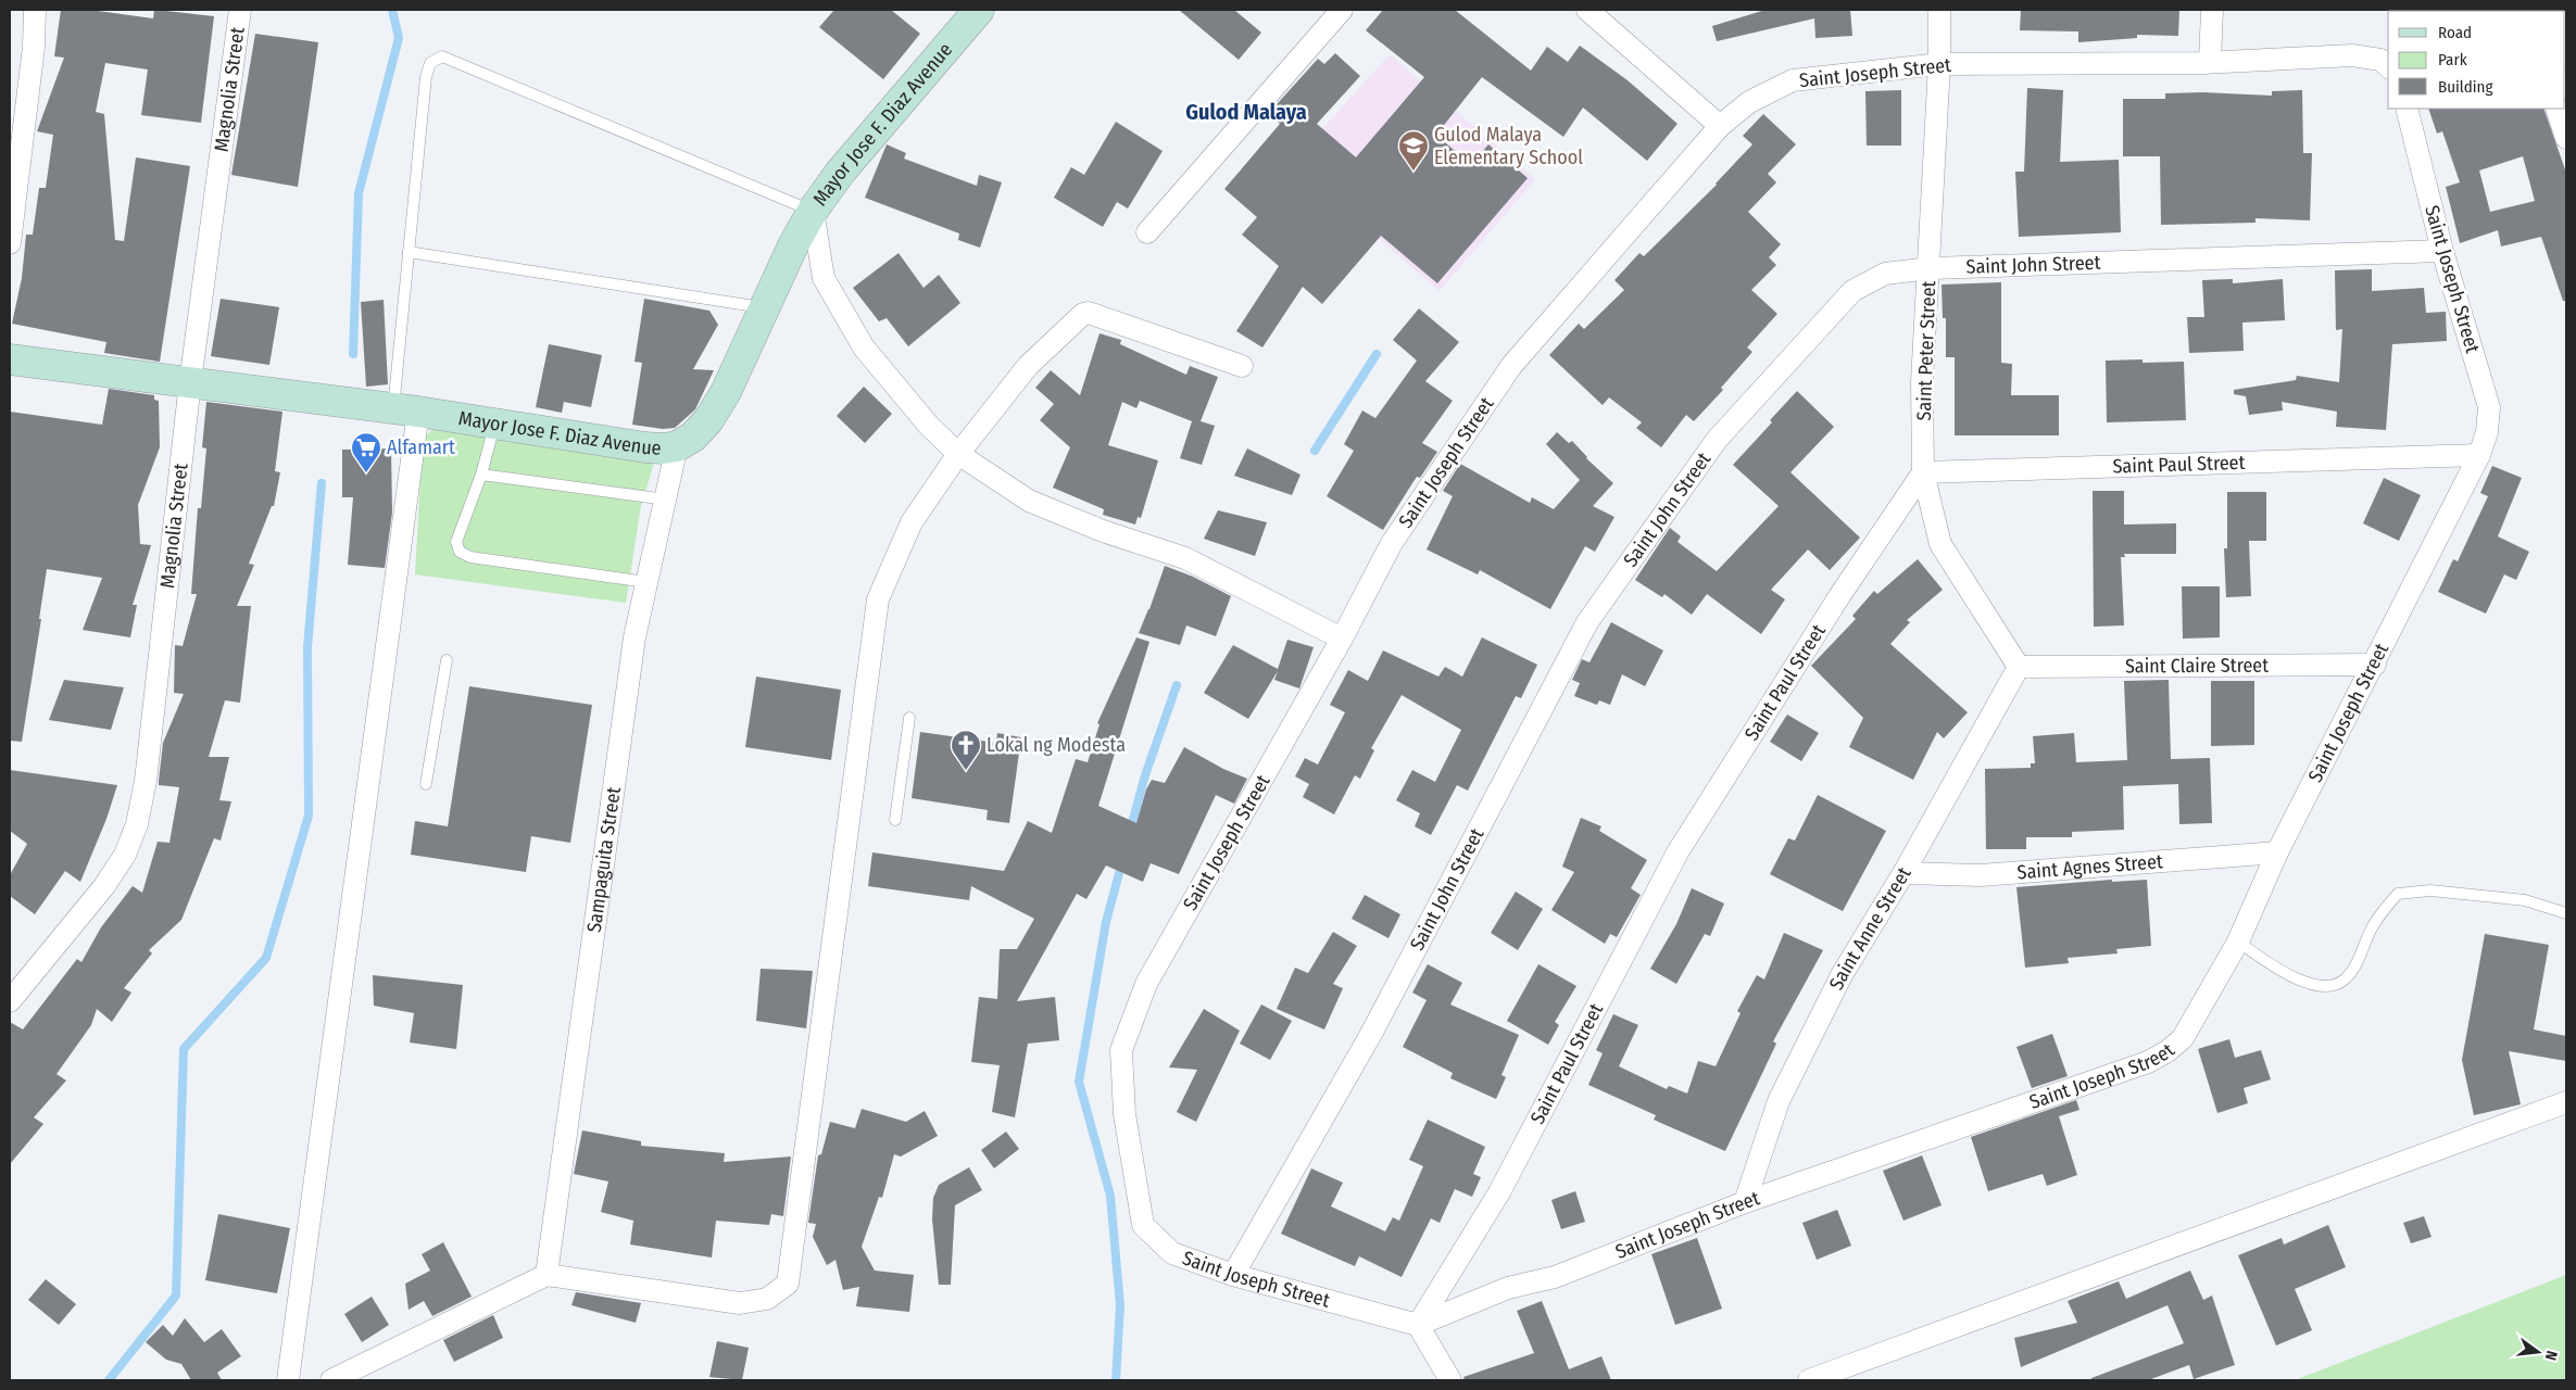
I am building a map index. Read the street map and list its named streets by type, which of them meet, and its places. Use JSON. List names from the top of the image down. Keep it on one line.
{"streets":{"main road":["Mayor Jose F. Diaz Avenue"],"street":["Saint Joseph Street","Magnolia Street","Saint John Street","Saint Peter Street","Saint Paul Street","Saint Claire Street","Sampaguita Street","Saint Agnes Street","Saint Anne Street"]},"crossings":[["Saint Joseph Street","Saint John Street"],["Saint Joseph Street","Saint Peter Street"],["Saint Joseph Street","Saint Paul Street"],["Saint Joseph Street","Saint Claire Street"],["Saint Joseph Street","Saint Agnes Street"],["Saint Joseph Street","Saint Anne Street"],["Magnolia Street","Mayor Jose F. Diaz Avenue"],["Mayor Jose F. Diaz Avenue","Sampaguita Street"],["Saint John Street","Saint Peter Street"],["Saint Peter Street","Saint Paul Street"],["Saint Peter Street","Saint Claire Street"],["Saint Peter Street","Saint Anne Street"],["Saint Claire Street","Saint Anne Street"],["Saint Agnes Street","Saint Anne Street"]],"districts":["Gulod Malaya"],"places":{"school or university":["Gulod Malaya Elementary School"],"supermarket":["Alfamart"],"church":["Lokal ng Modesta"]},"legend":["Road","Park","Building"],"north":"right"}
